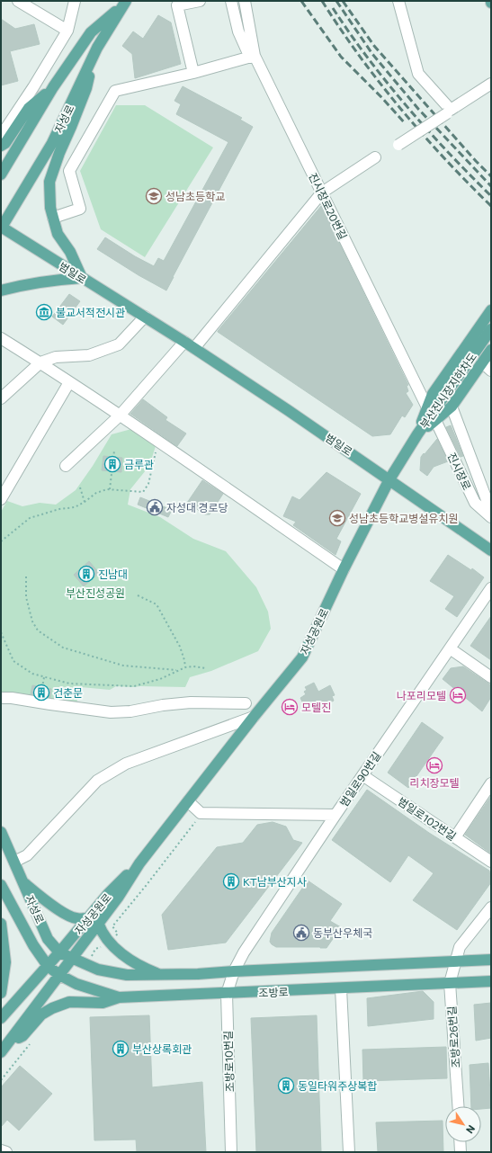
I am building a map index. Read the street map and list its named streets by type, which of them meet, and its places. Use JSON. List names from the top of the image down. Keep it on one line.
{"streets":{"main road":["자성로","범일로","부산진시장지하차도","자성공원로","조방로"],"street":["진시장로20번길","진시장로","범일로90번길","범일로102번길","조방로26번길","조방로10번길"]},"crossings":[["자성로","범일로"],["자성로","자성공원로"],["자성로","조방로"],["범일로","자성공원로"],["자성공원로","조방로"],["범일로90번길","범일로102번길"],["범일로90번길","조방로"],["범일로90번길","조방로10번길"],["조방로","조방로26번길"],["조방로","조방로10번길"]],"parks":["부산진성공원"],"places":{"school or university":["성남초등학교","성남초등학교병설유치원"],"museum":["불교서적전시관"],"building":["금루관","진남대","건춘문","KT남부산지사","부산상록회관","동일타워주상복합"],"public building":["자성대 경로당","동부산우체국"],"hotel":["나포리모텔","모텔진","리치장모텔"]},"north":"bottom right"}
